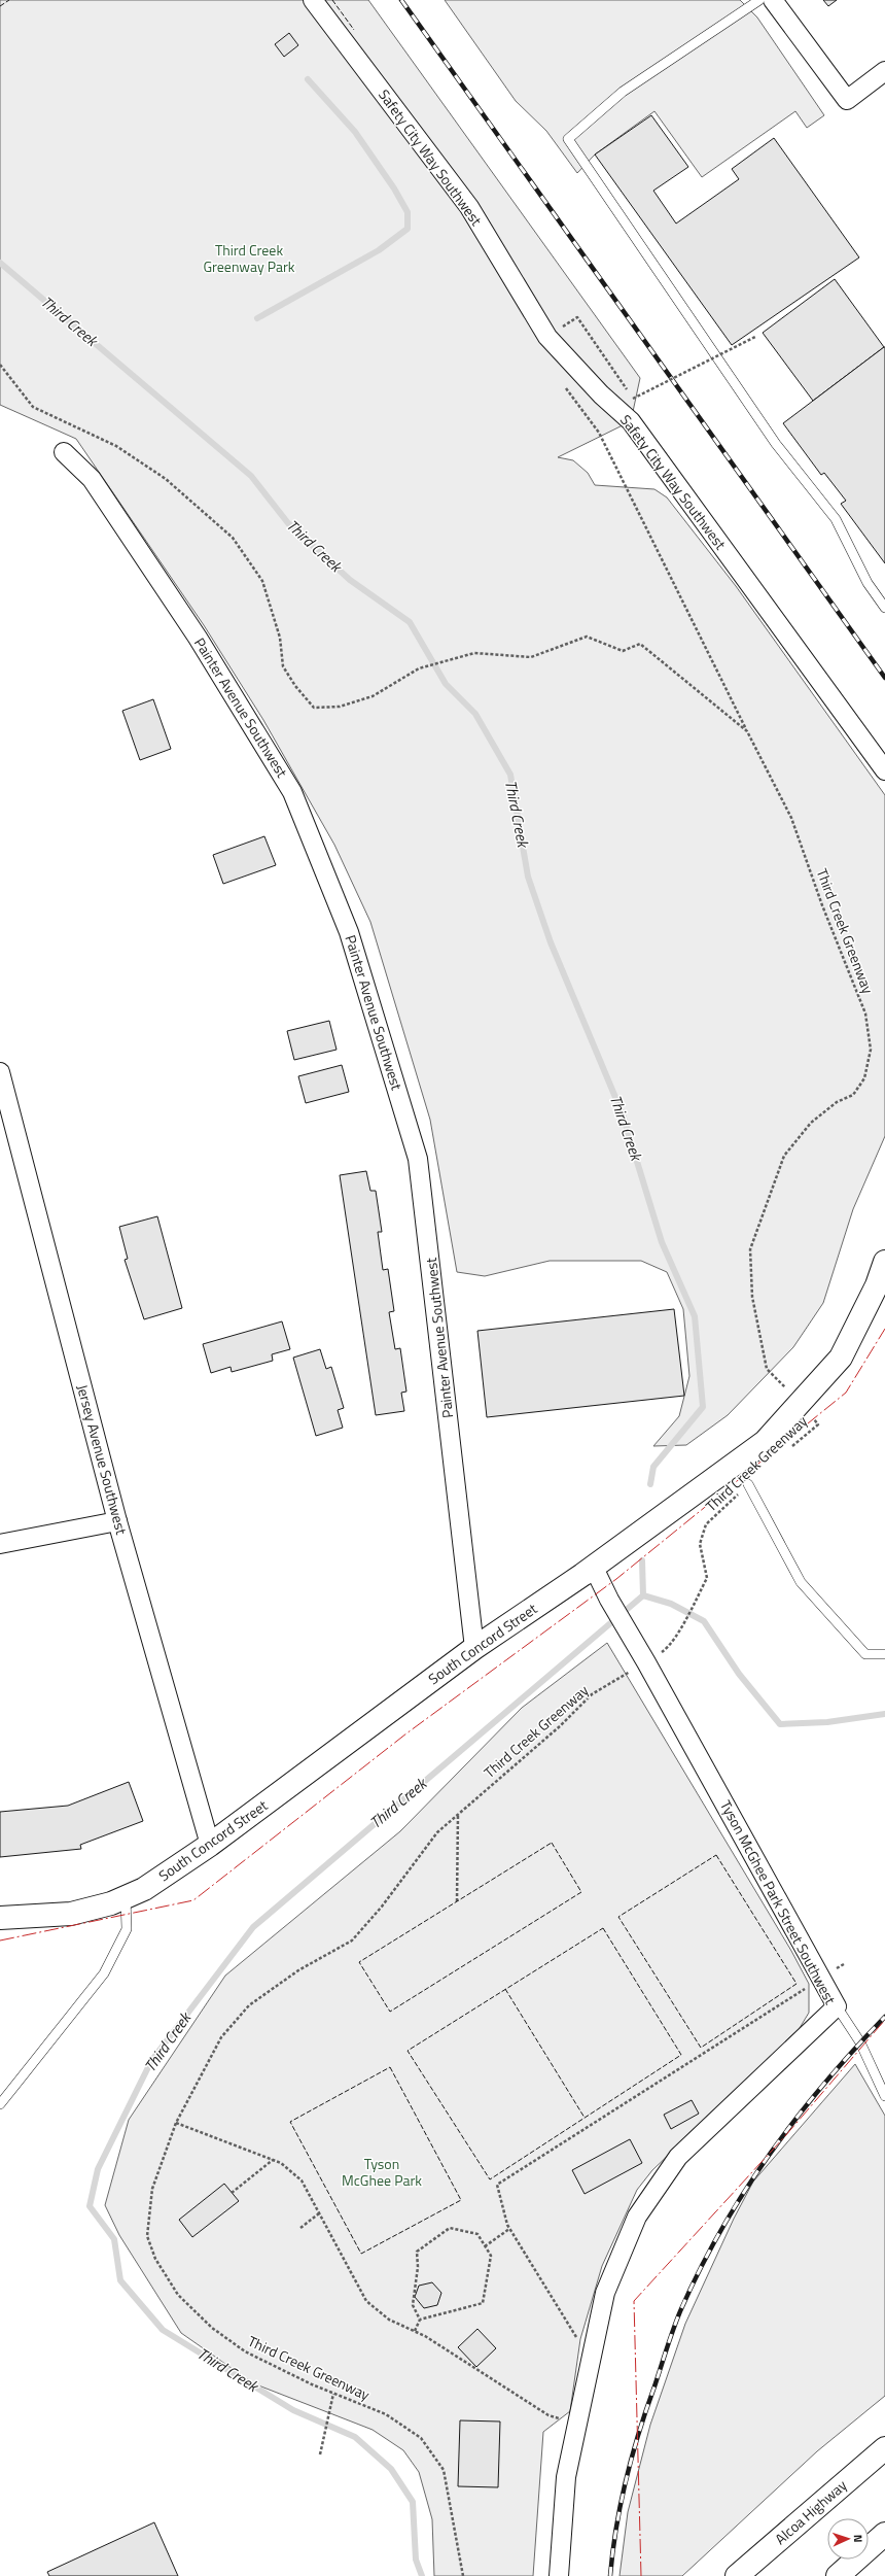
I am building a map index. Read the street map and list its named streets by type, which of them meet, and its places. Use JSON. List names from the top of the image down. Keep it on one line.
{"streets":{"main road":["South Concord Street","Alcoa Highway"],"street":["Safety City Way Southwest","Painter Avenue Southwest","Jersey Avenue Southwest","Tyson McGhee Park Street Southwest"],"path":["Third Creek Greenway"]},"crossings":[["Painter Avenue Southwest","South Concord Street"],["Third Creek Greenway","South Concord Street"],["Third Creek Greenway","Tyson McGhee Park Street Southwest"],["Jersey Avenue Southwest","South Concord Street"],["South Concord Street","Tyson McGhee Park Street Southwest"]],"water":["Third Creek"],"parks":["Third Creek Greenway Park","Tyson McGhee Park"],"north":"right"}
